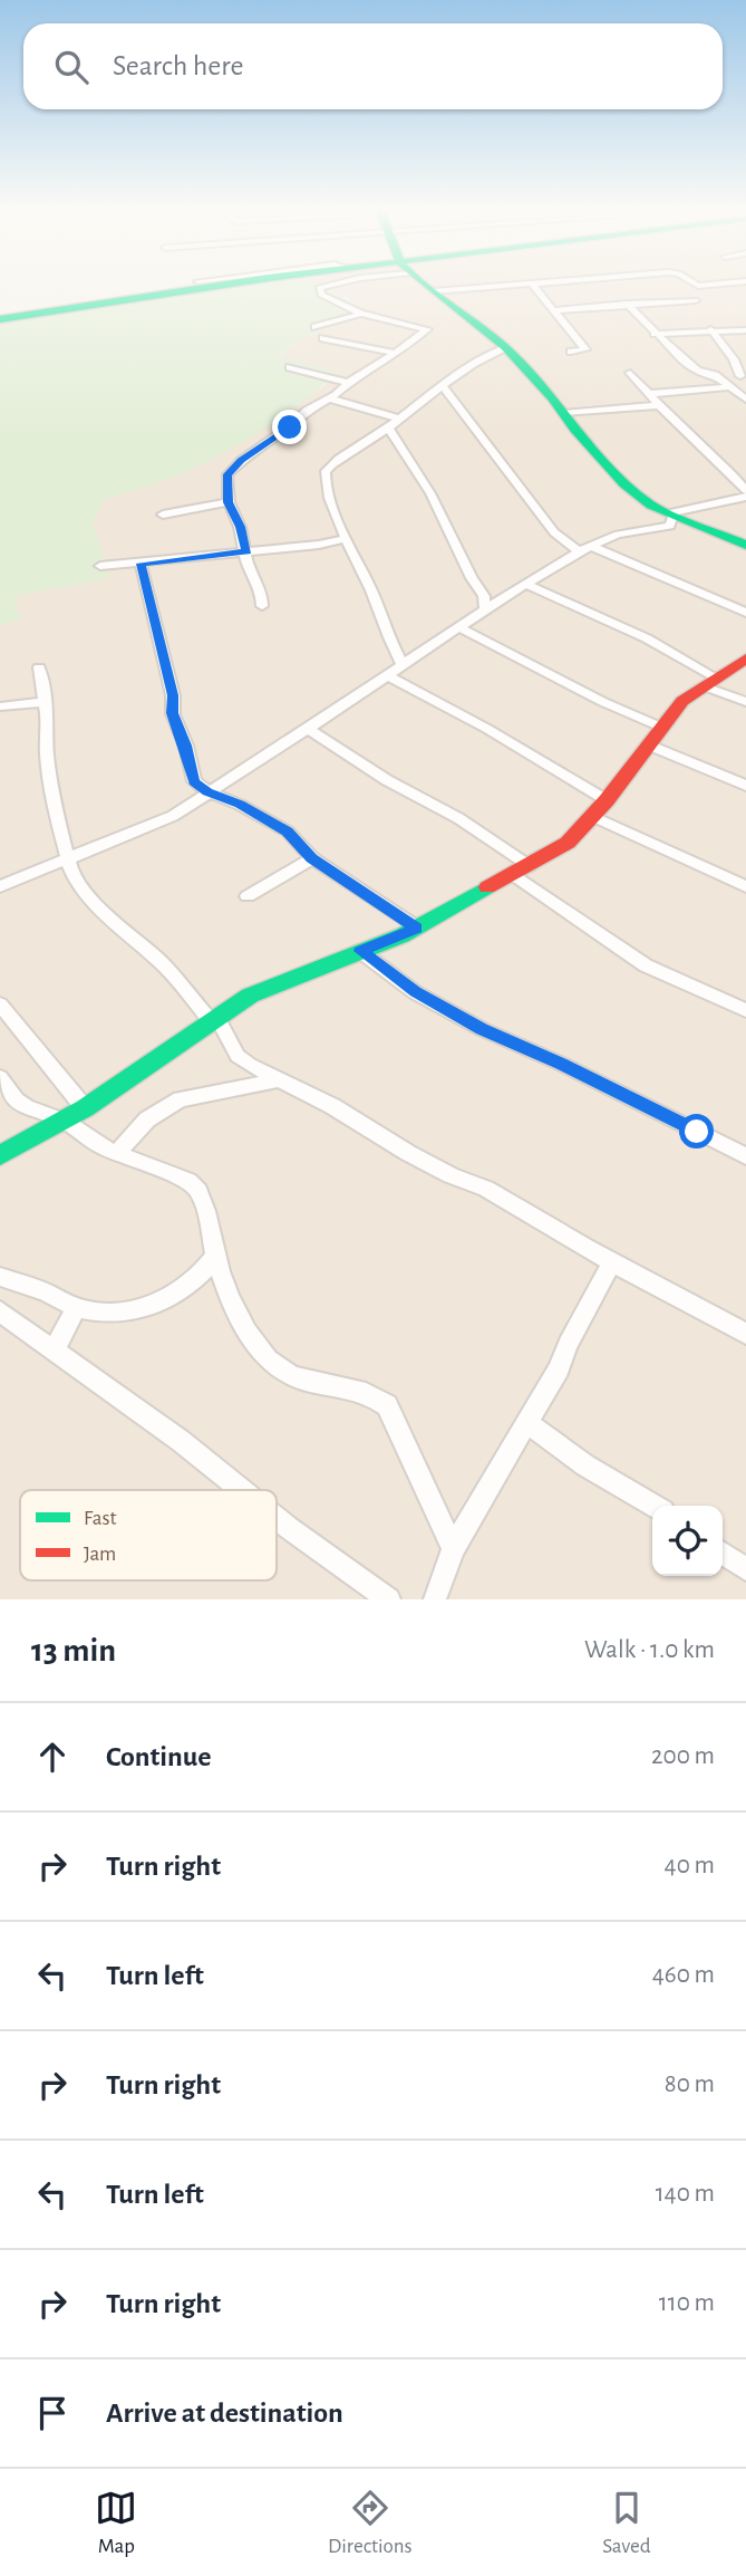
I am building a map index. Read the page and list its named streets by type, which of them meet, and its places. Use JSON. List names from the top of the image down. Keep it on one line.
{"legend":["Fast","Jam"],"page":{"search":"Search here","heading":["13 min","Walk · 1.0 km"],"list":[["Continue","200 m"],["Turn right","40 m"],["Turn left","460 m"],["Turn right","80 m"],["Turn left","140 m"],["Turn right","110 m"],"Arrive at destination"],"nav":["Map","Directions","Saved"]}}
